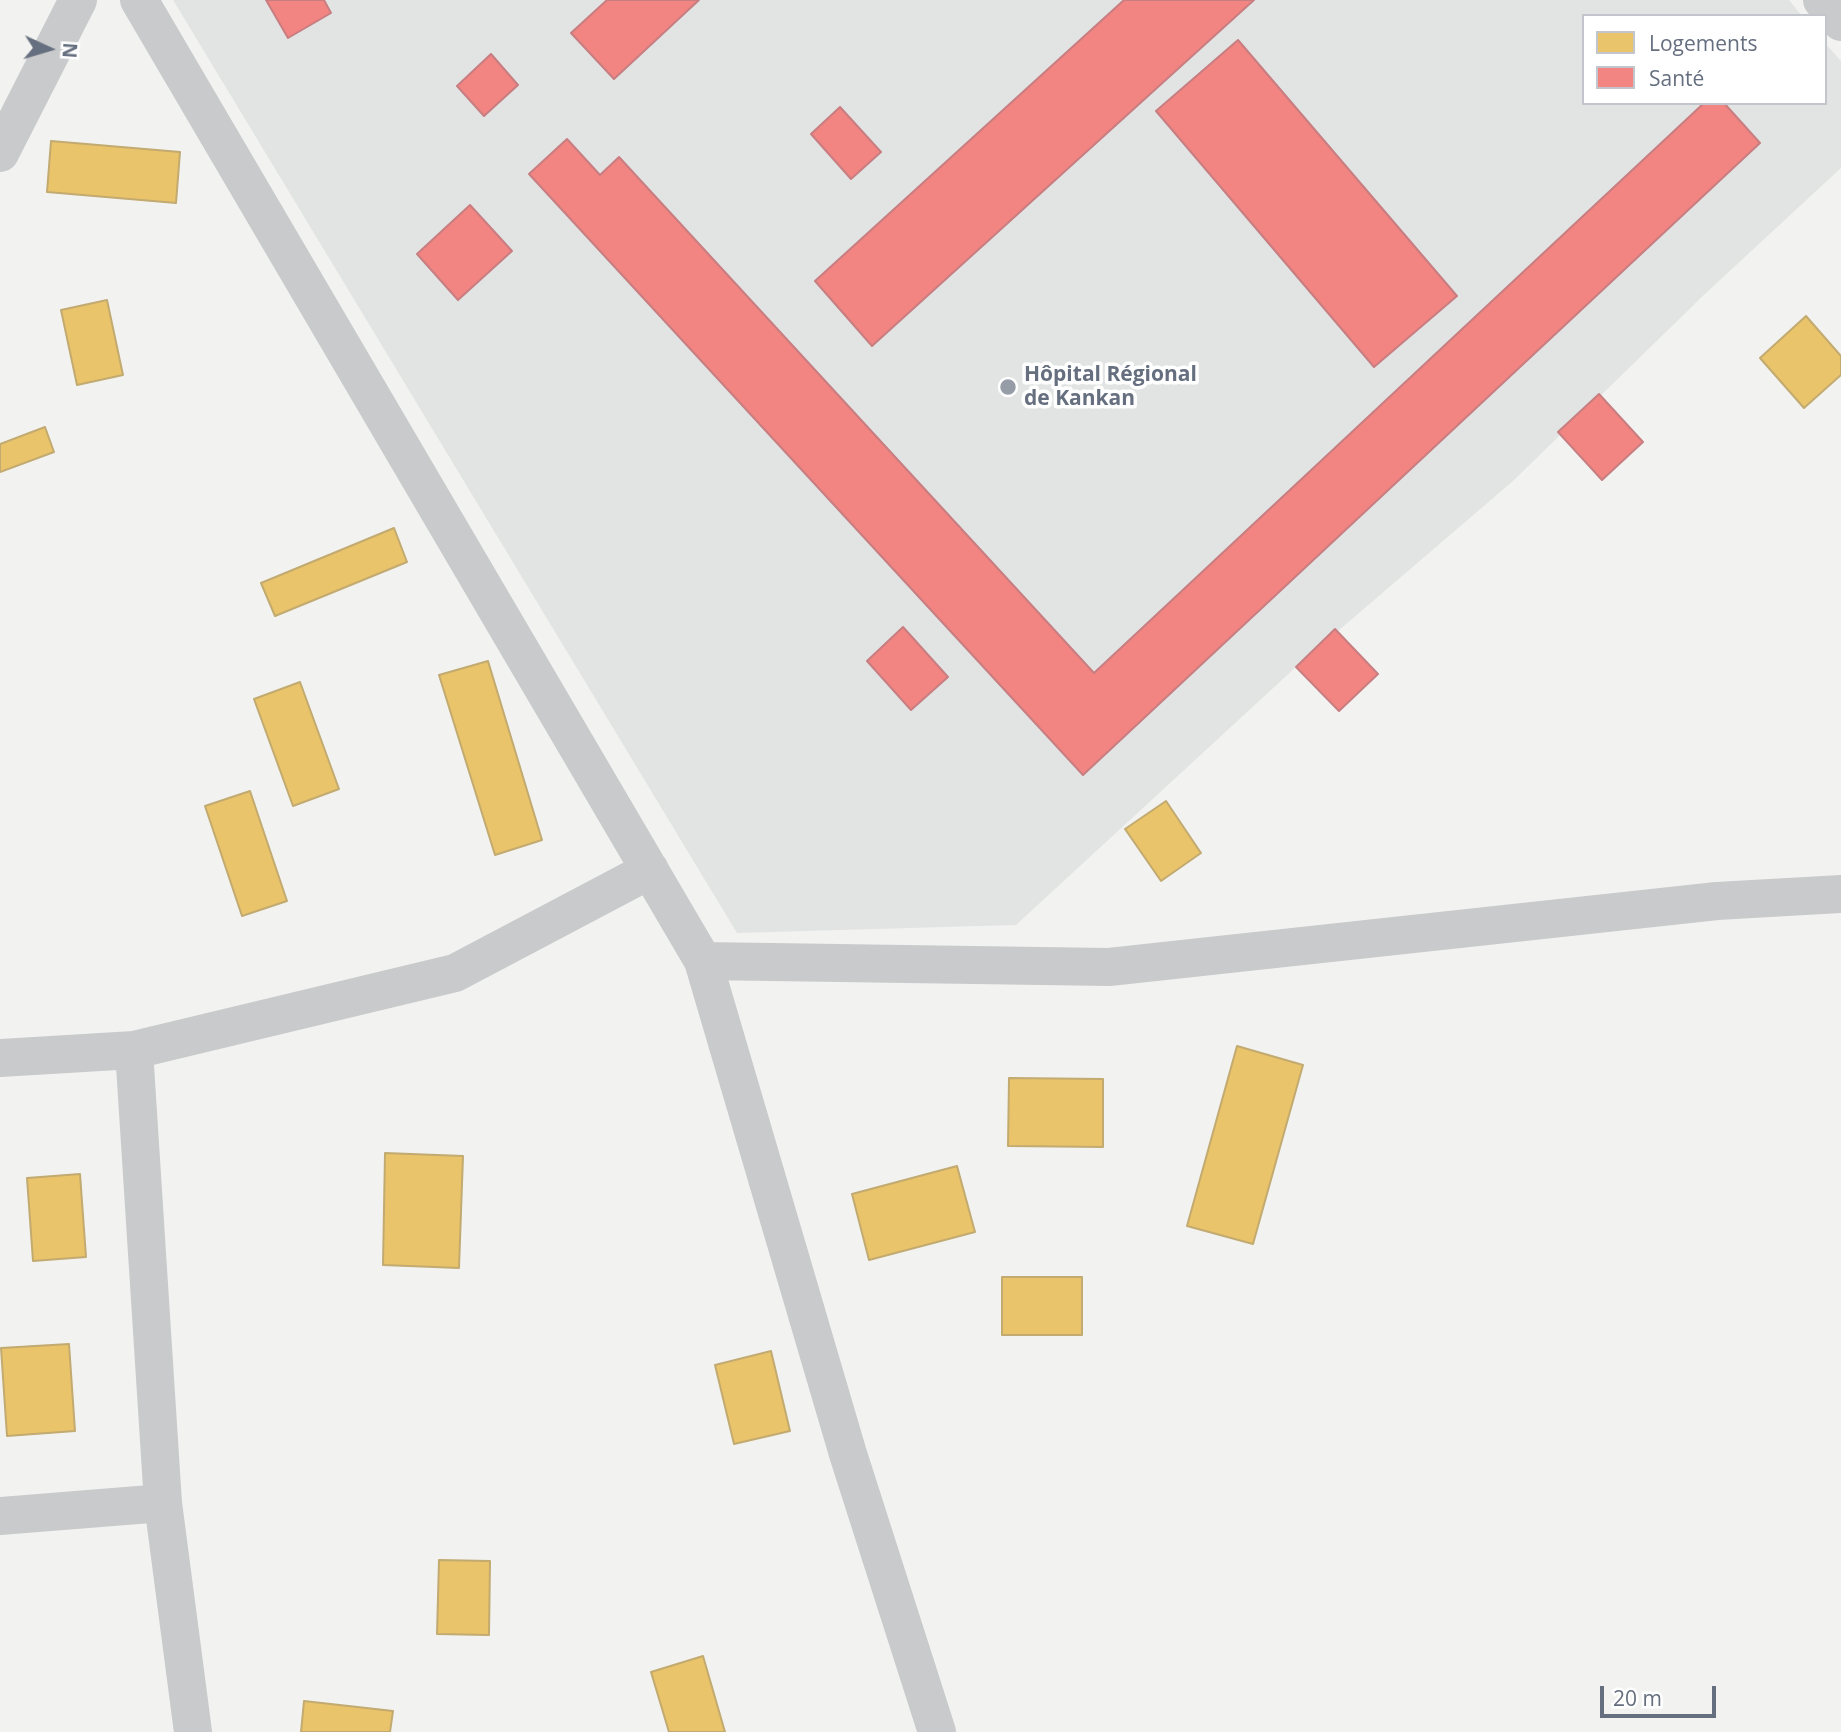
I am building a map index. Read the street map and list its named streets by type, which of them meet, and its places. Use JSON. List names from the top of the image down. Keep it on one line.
{"places":["Hôpital Régional de Kankan"],"legend":["Logements","Santé"],"scale_bar":"20 m","north":"right"}
